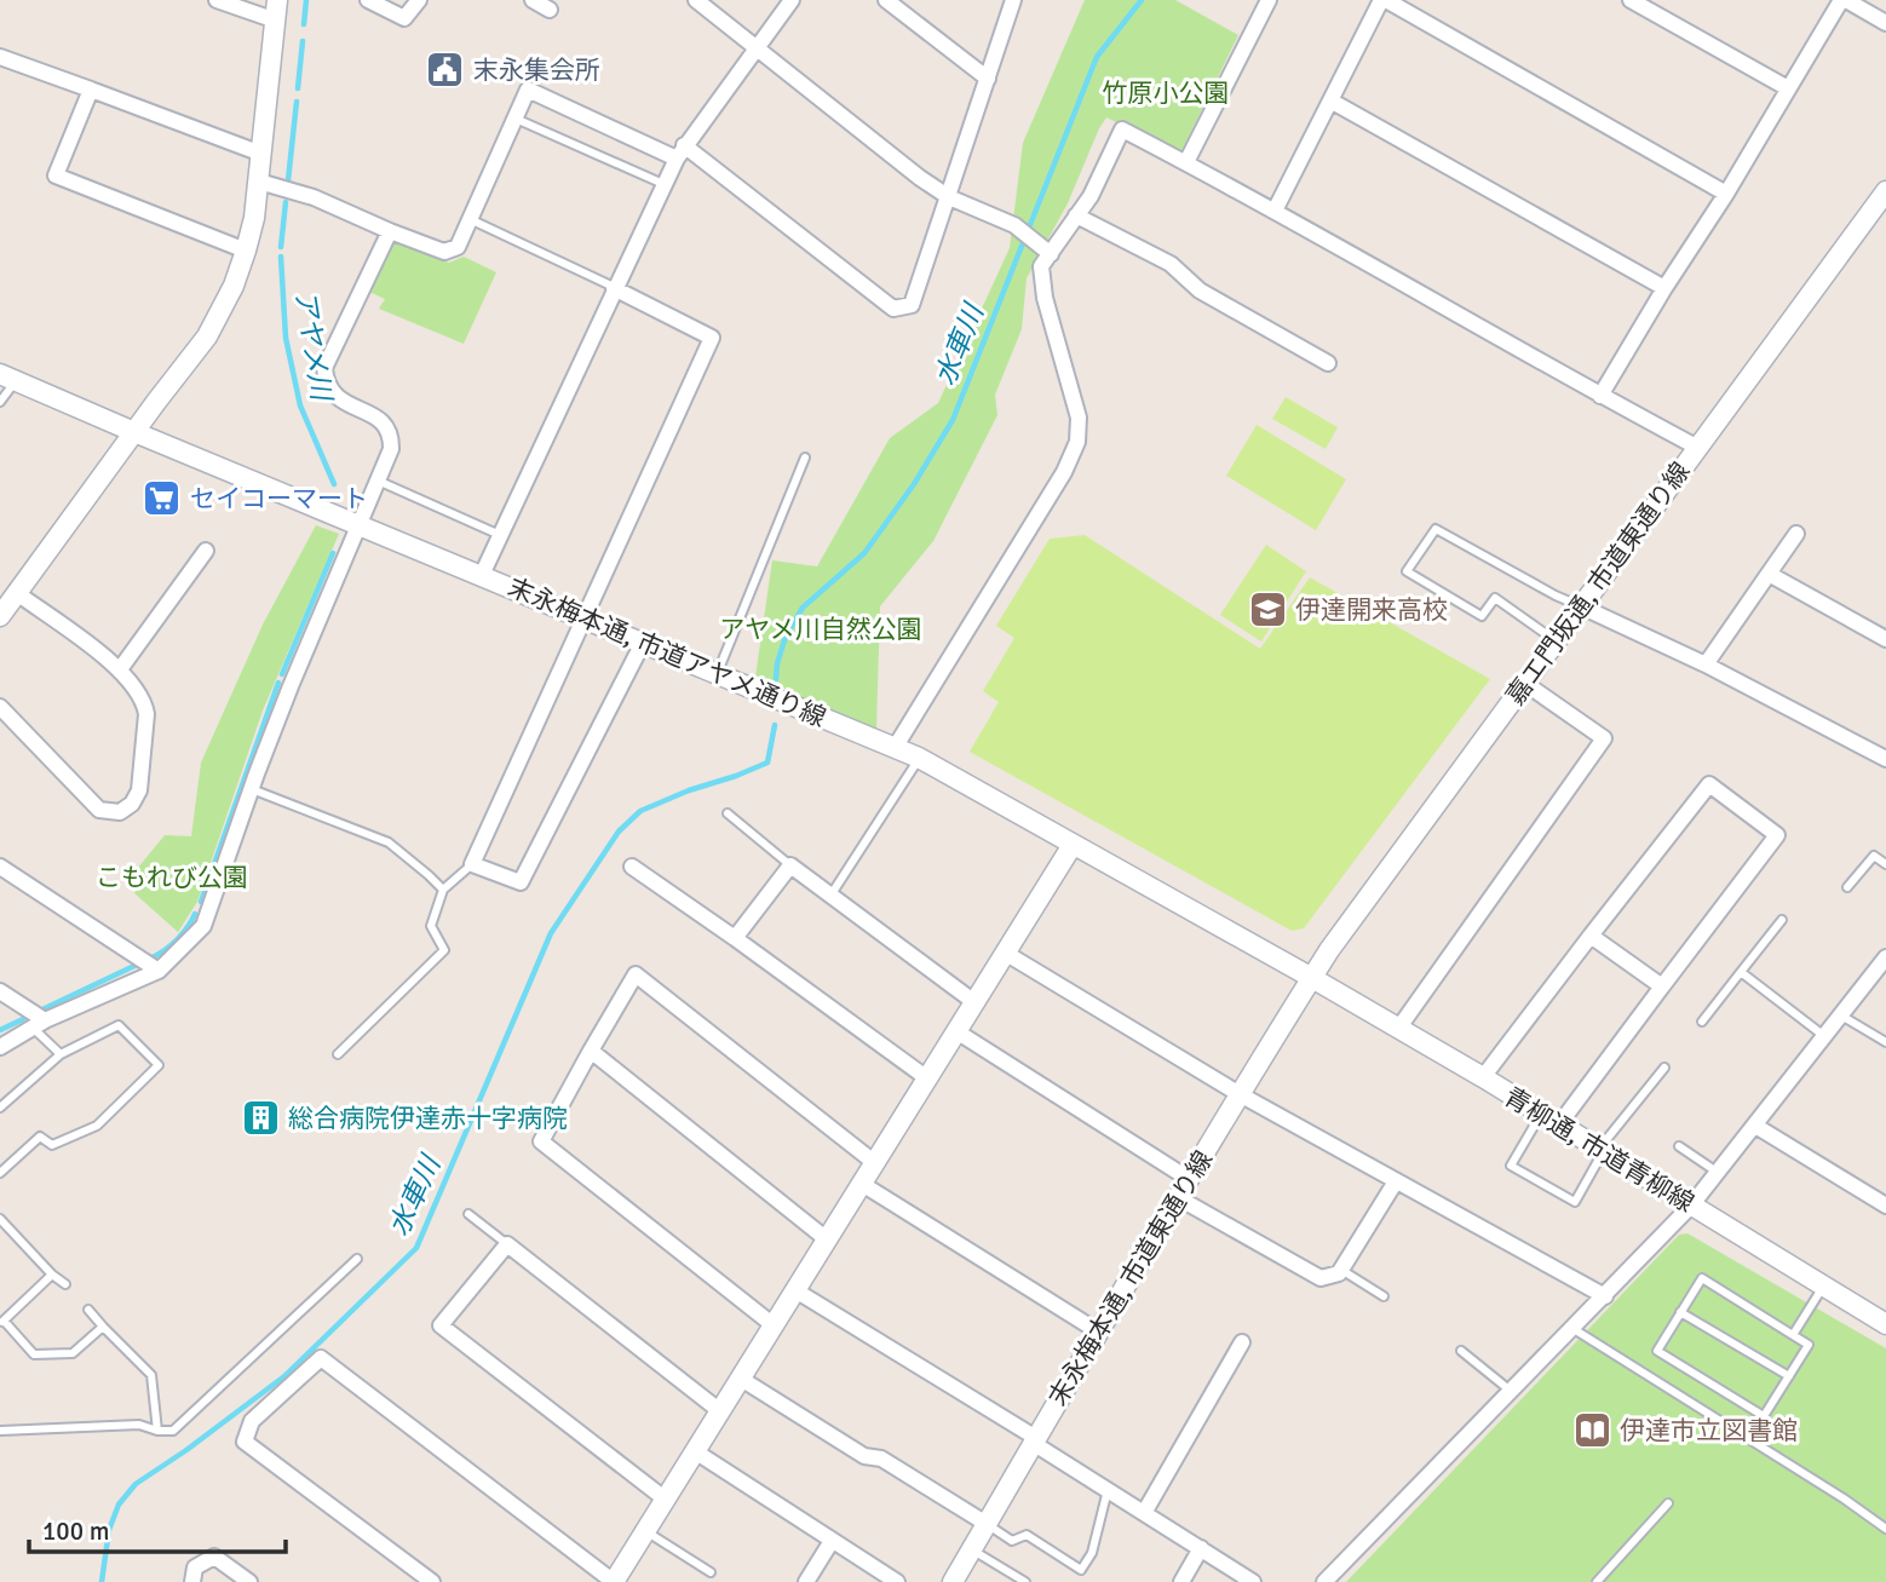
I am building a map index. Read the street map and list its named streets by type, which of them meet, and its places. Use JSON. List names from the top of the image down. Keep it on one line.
{"streets":{"street":["嘉エ門坂通, 市道東通り線","末永梅本通, 市道アヤメ通り線","青柳通, 市道青柳線","末永梅本通, 市道東通り線"]},"crossings":[["嘉エ門坂通, 市道東通り線","末永梅本通, 市道アヤメ通り線"],["嘉エ門坂通, 市道東通り線","青柳通, 市道青柳線"],["嘉エ門坂通, 市道東通り線","末永梅本通, 市道東通り線"],["末永梅本通, 市道アヤメ通り線","青柳通, 市道青柳線"],["末永梅本通, 市道アヤメ通り線","末永梅本通, 市道東通り線"],["青柳通, 市道青柳線","末永梅本通, 市道東通り線"]],"water":["アヤメ川","水車川"],"parks":["竹原小公園","アヤメ川自然公園","こもれび公園"],"places":{"public building":["末永集会所"],"supermarket":["セイコーマート"],"school or university":["伊達開来高校"],"building":["総合病院伊達赤十字病院"],"library":["伊達市立図書館"]},"scale_bar":"100 m"}
